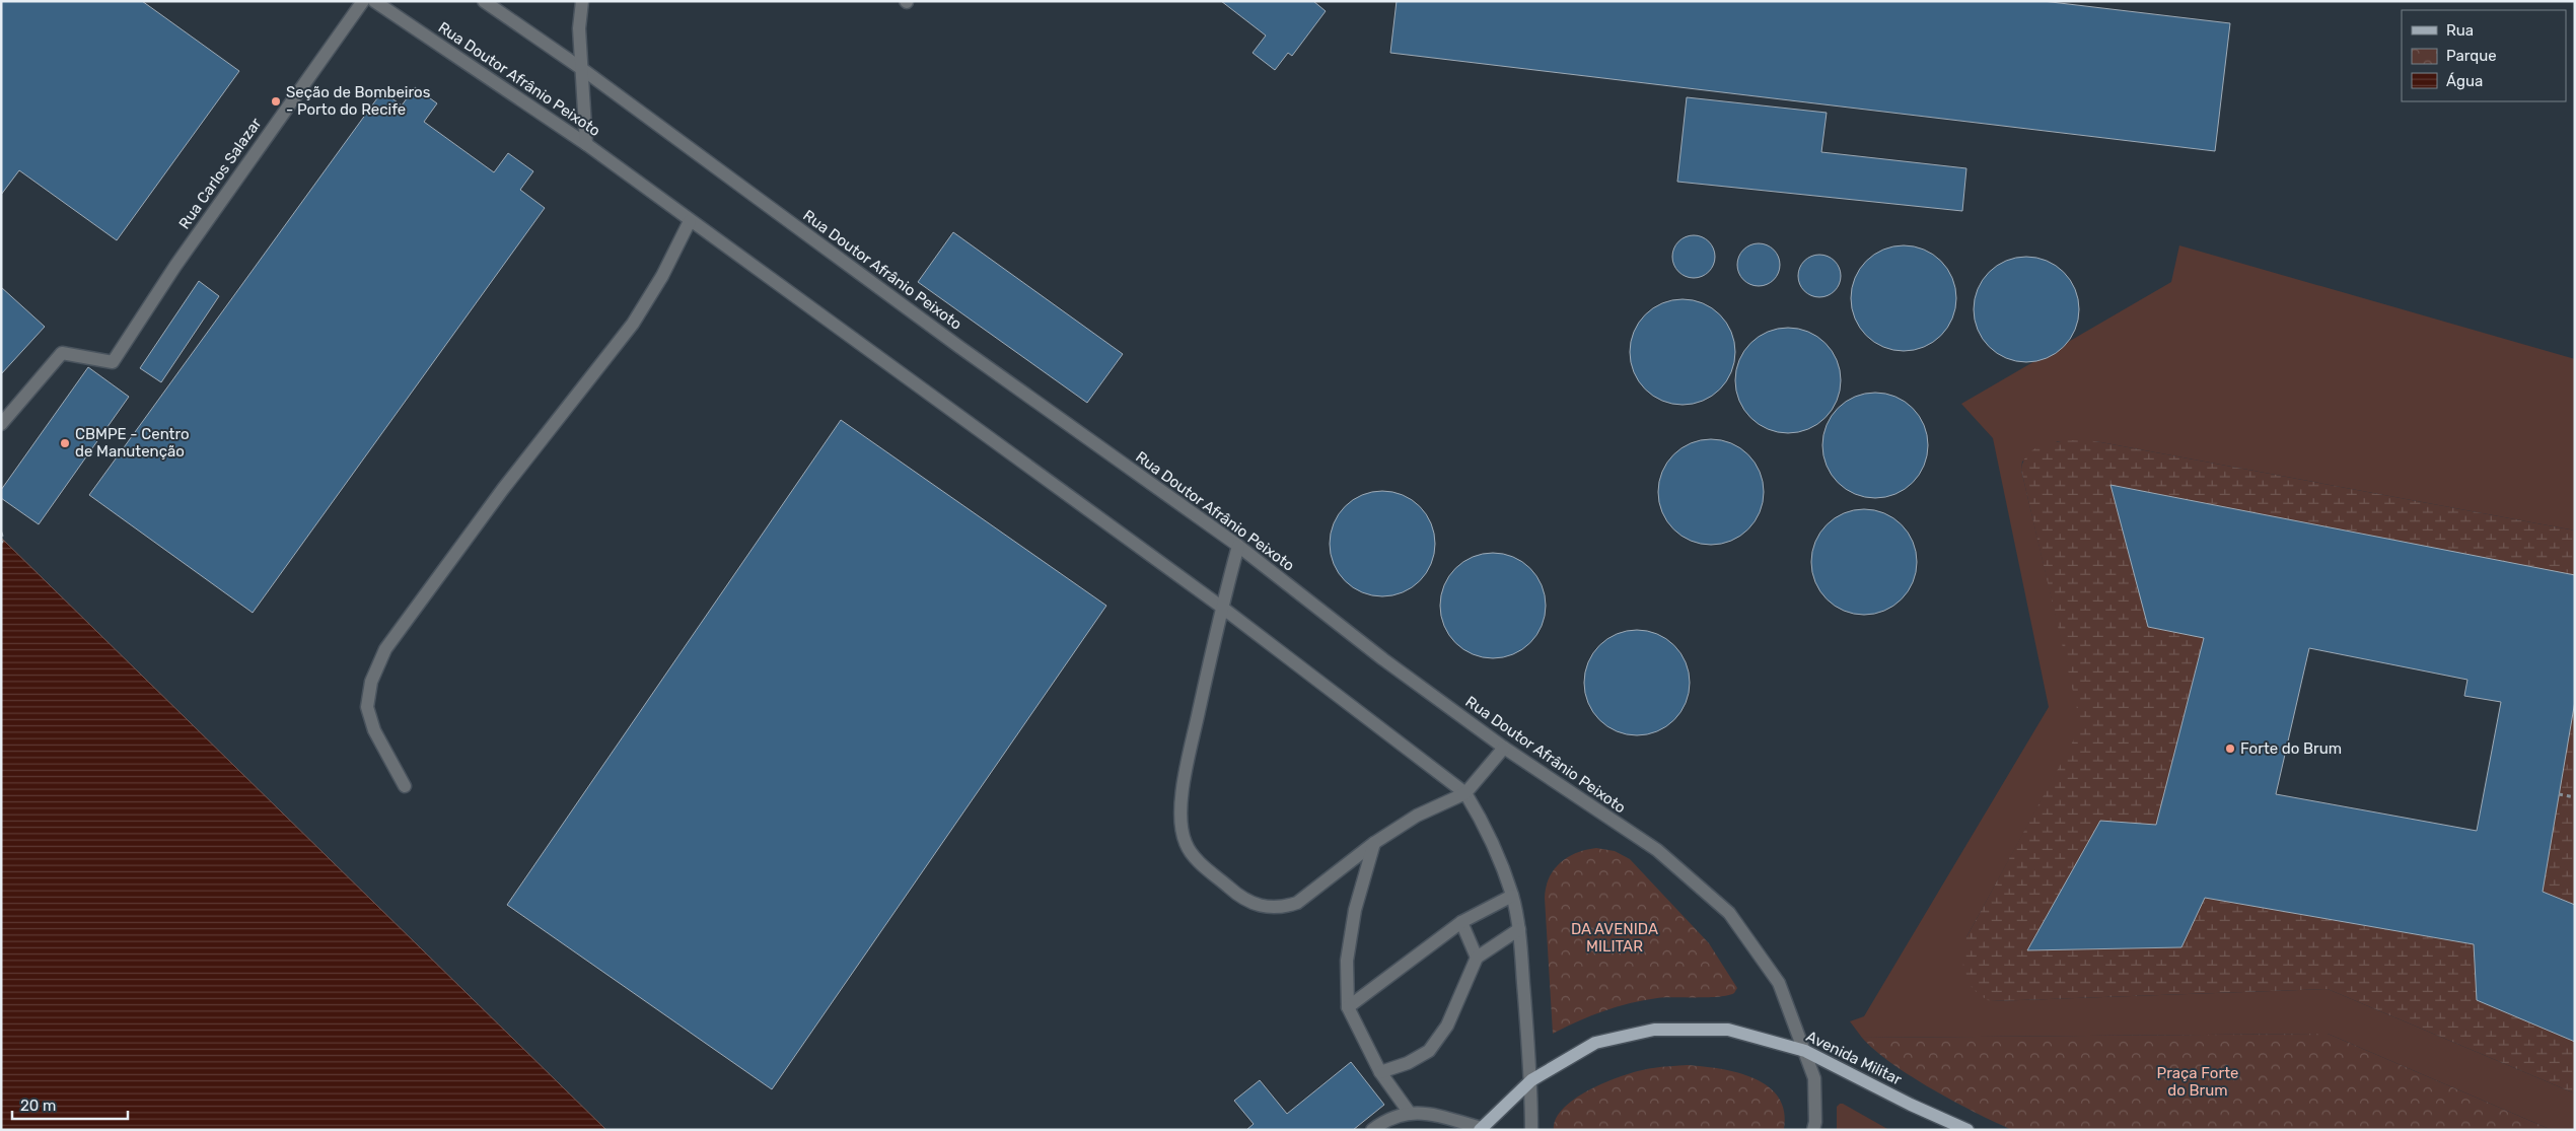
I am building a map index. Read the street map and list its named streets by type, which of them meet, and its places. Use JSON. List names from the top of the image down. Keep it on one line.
{"streets":{"main road":["Avenida Militar"],"street":["Rua Doutor Afrânio Peixoto","Rua Carlos Salazar"]},"crossings":[["Rua Doutor Afrânio Peixoto","Avenida Militar"]],"parks":["DA AVENIDA MILITAR","Praça Forte do Brum"],"places":["Seção de Bombeiros - Porto do Recife","CBMPE - Centro de Manutenção","Forte do Brum"],"legend":["Rua","Parque","Água"],"scale_bar":"20 m"}
